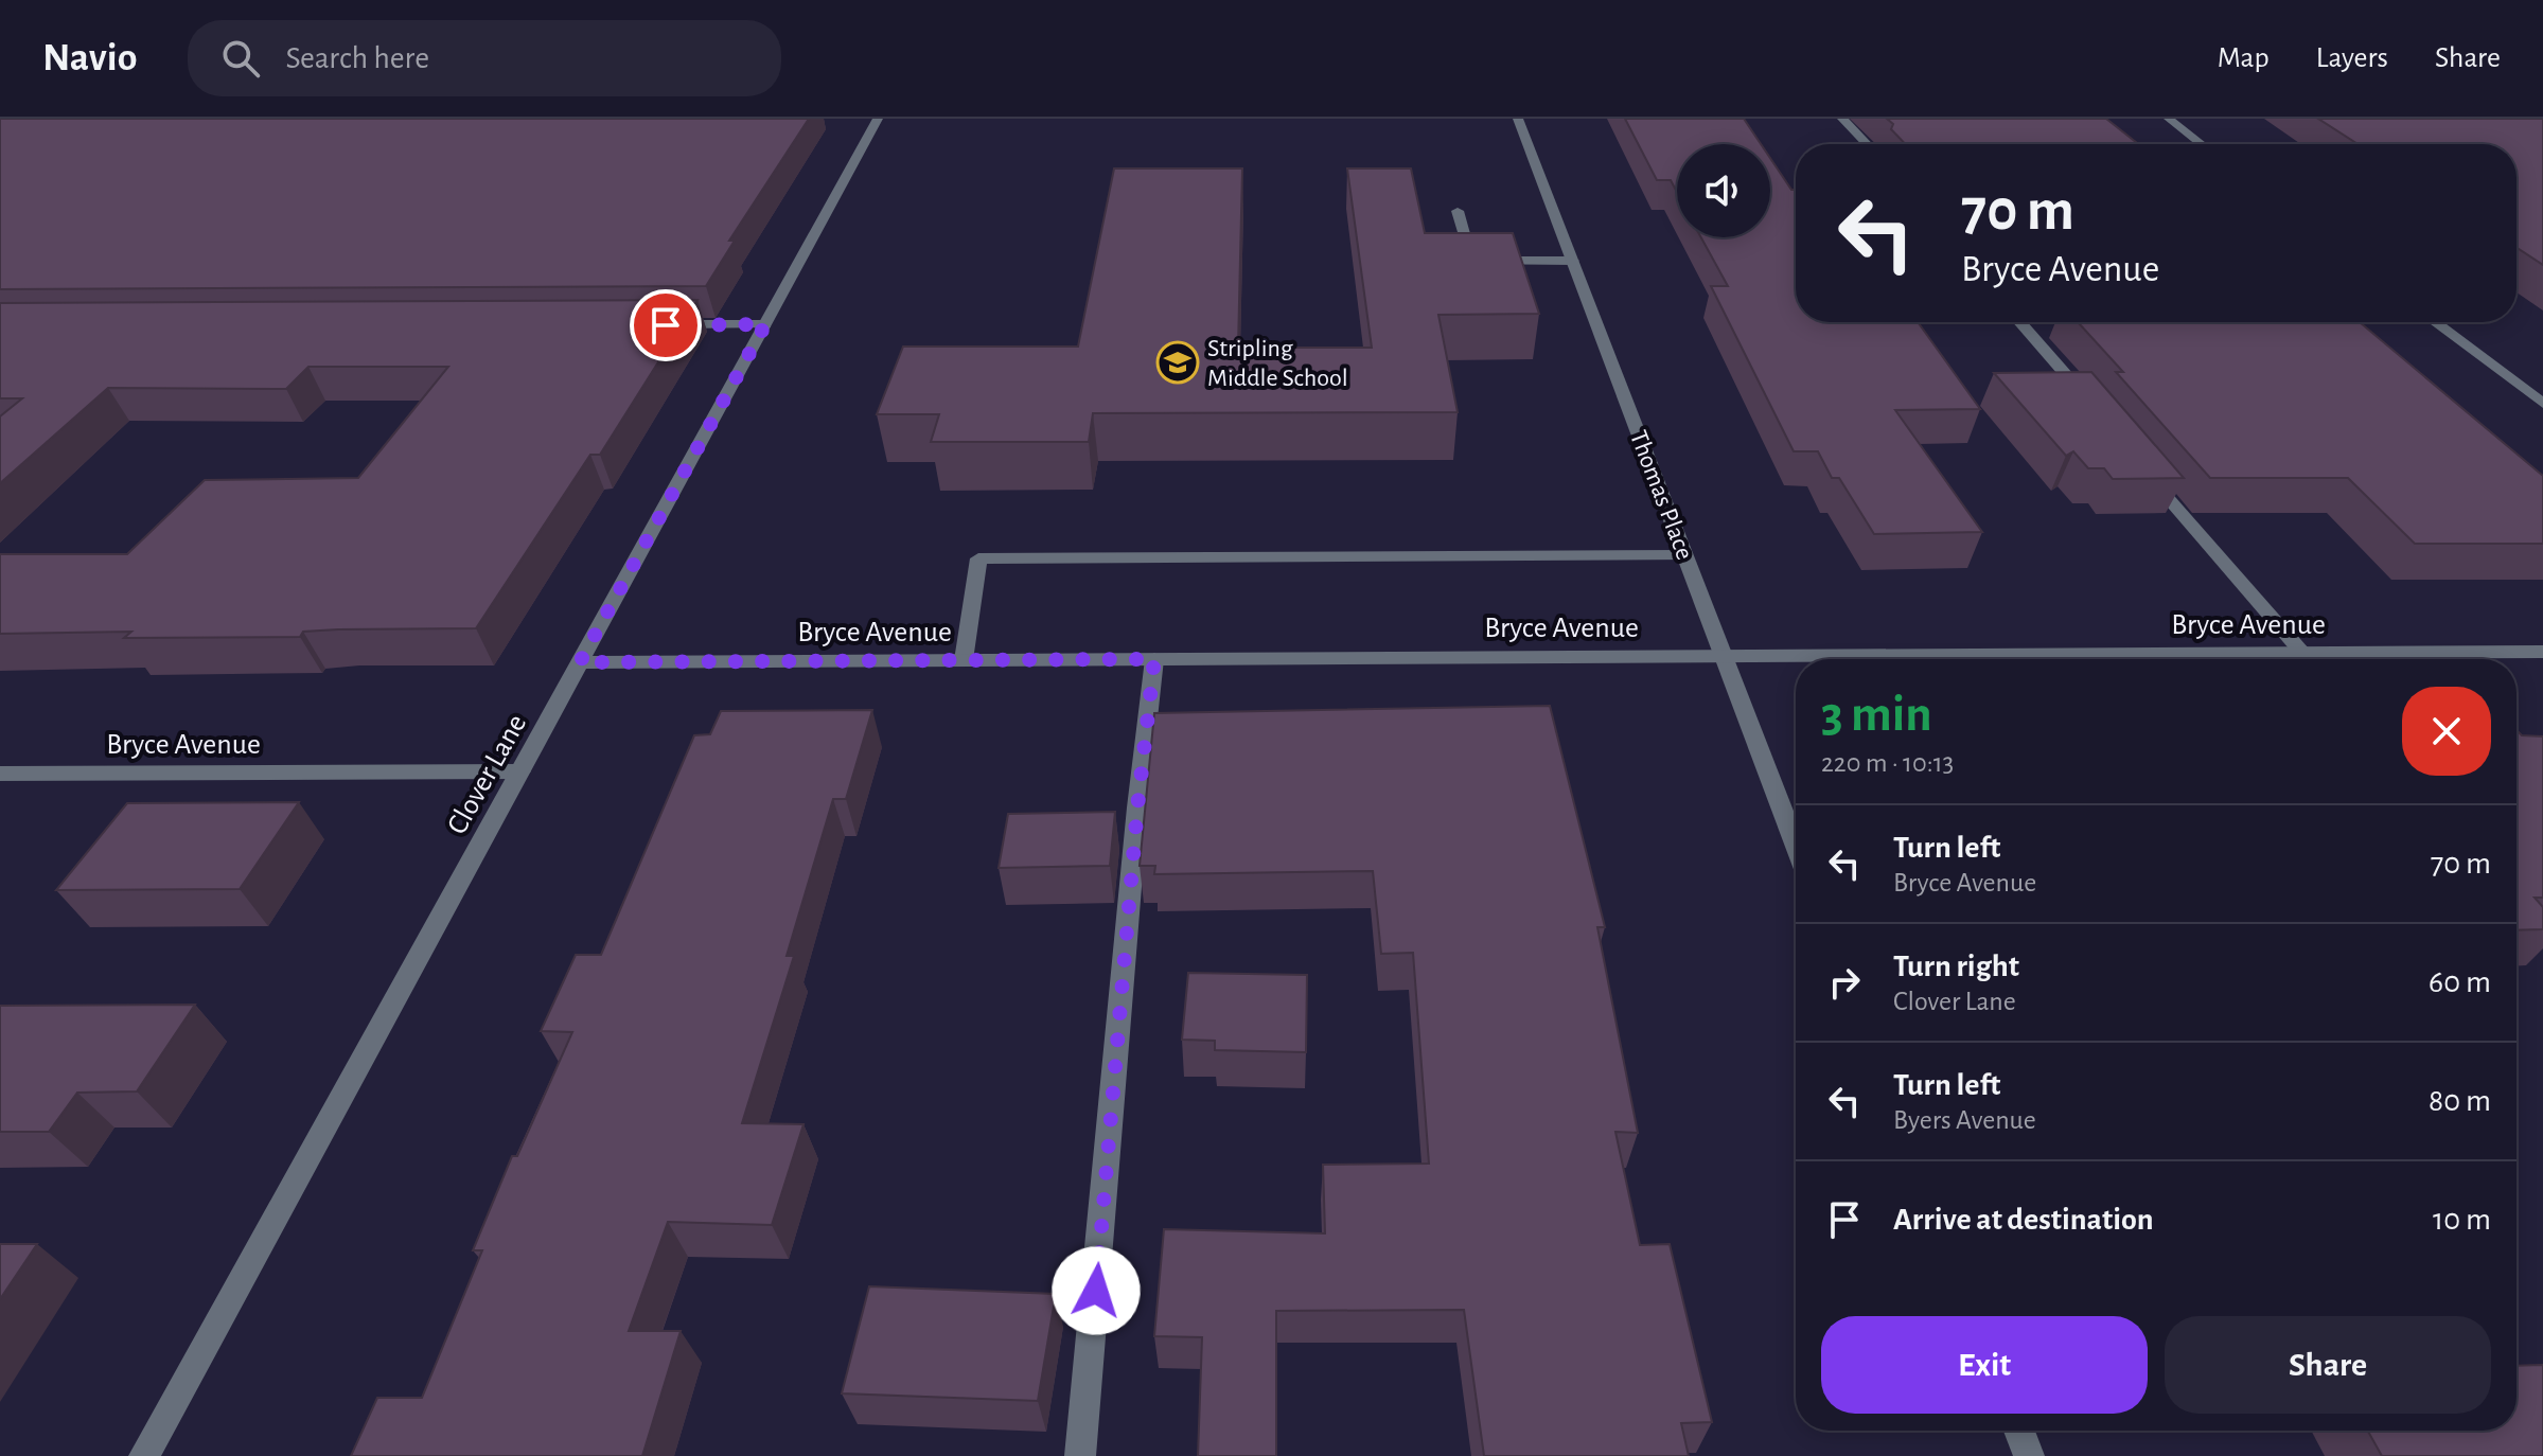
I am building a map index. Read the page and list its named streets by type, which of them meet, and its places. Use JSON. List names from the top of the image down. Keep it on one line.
{"streets":{"street":["Thomas Place","Bryce Avenue","Clover Lane"]},"crossings":[["Thomas Place","Bryce Avenue"],["Bryce Avenue","Clover Lane"]],"places":{"school or university":["Stripling Middle School"]},"page":{"header":"Navio","search":"Search here","nav":["Map","Layers","Share"],"turn":["70 m","Bryce Avenue"],"heading":["3 min","220 m · 10:13"],"list":[{"name":"Turn left","note":"Bryce Avenue","value":"70 m"},{"name":"Turn right","note":"Clover Lane","value":"60 m"},{"name":"Turn left","note":"Byers Avenue","value":"80 m"},{"name":"Arrive at destination","value":"10 m"}],"buttons":["Exit","Share"]}}
